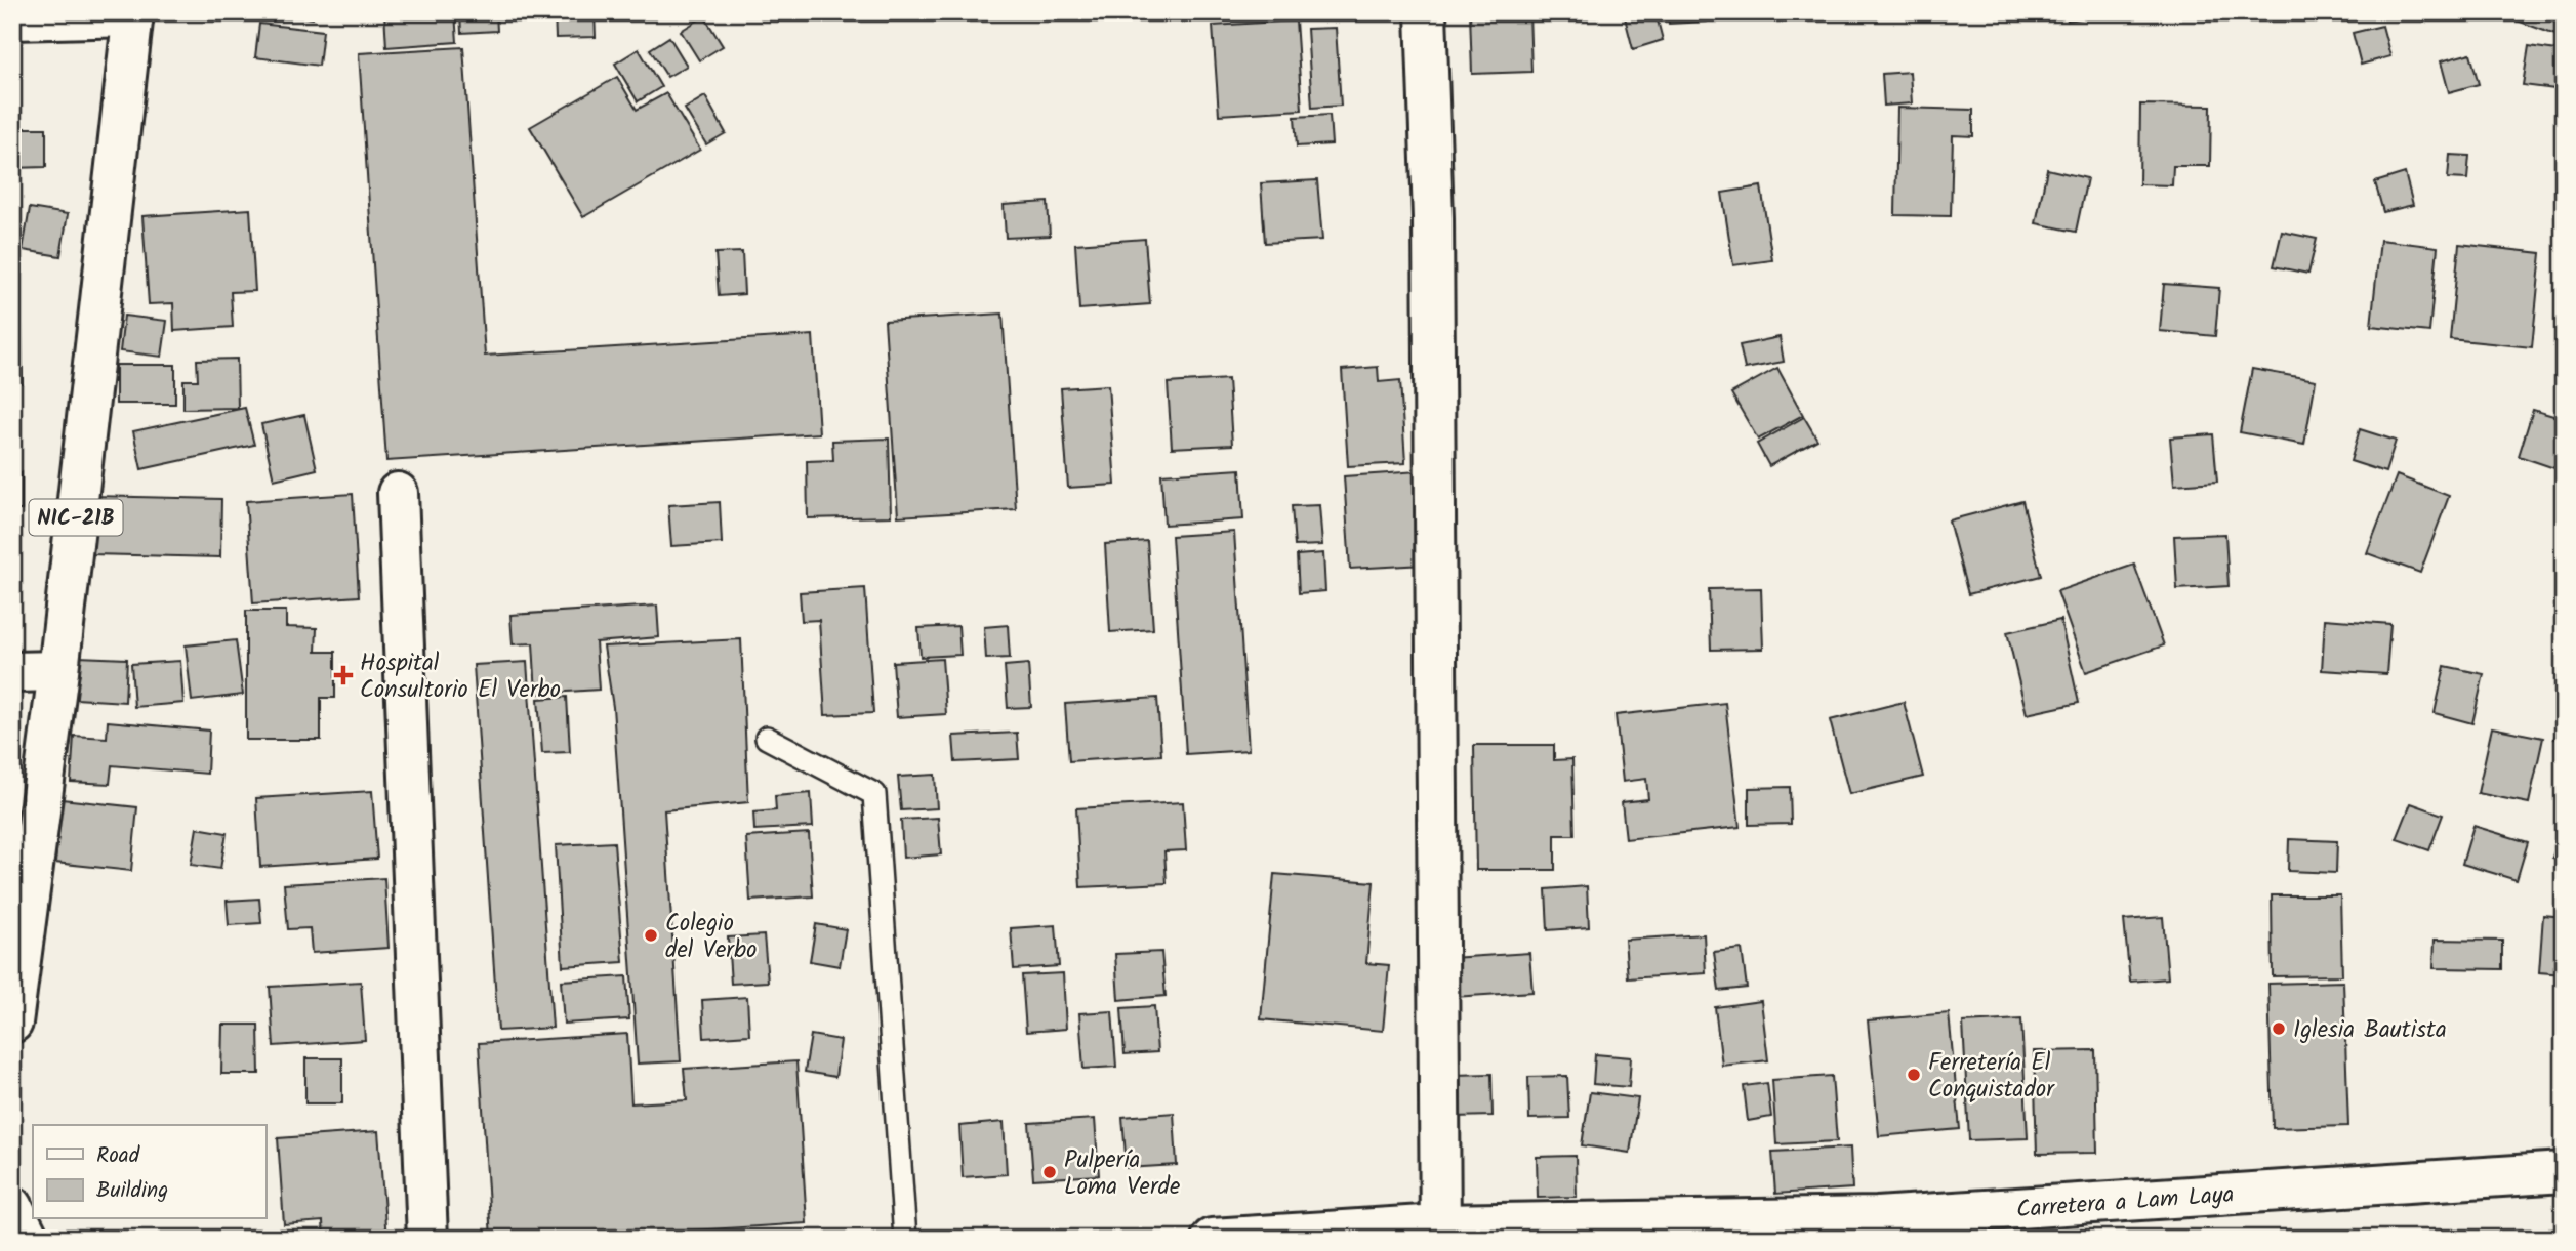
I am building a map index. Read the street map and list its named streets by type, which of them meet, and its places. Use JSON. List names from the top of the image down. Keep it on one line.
{"streets":{"main road":["NIC-21B","Carretera a Lam Laya"]},"places":{"health":["Hospital Consultorio El Verbo"],"other":["Colegio del Verbo","Iglesia Bautista","Ferretería El Conquistador","Pulpería Loma Verde"]},"legend":["Road","Building"]}
